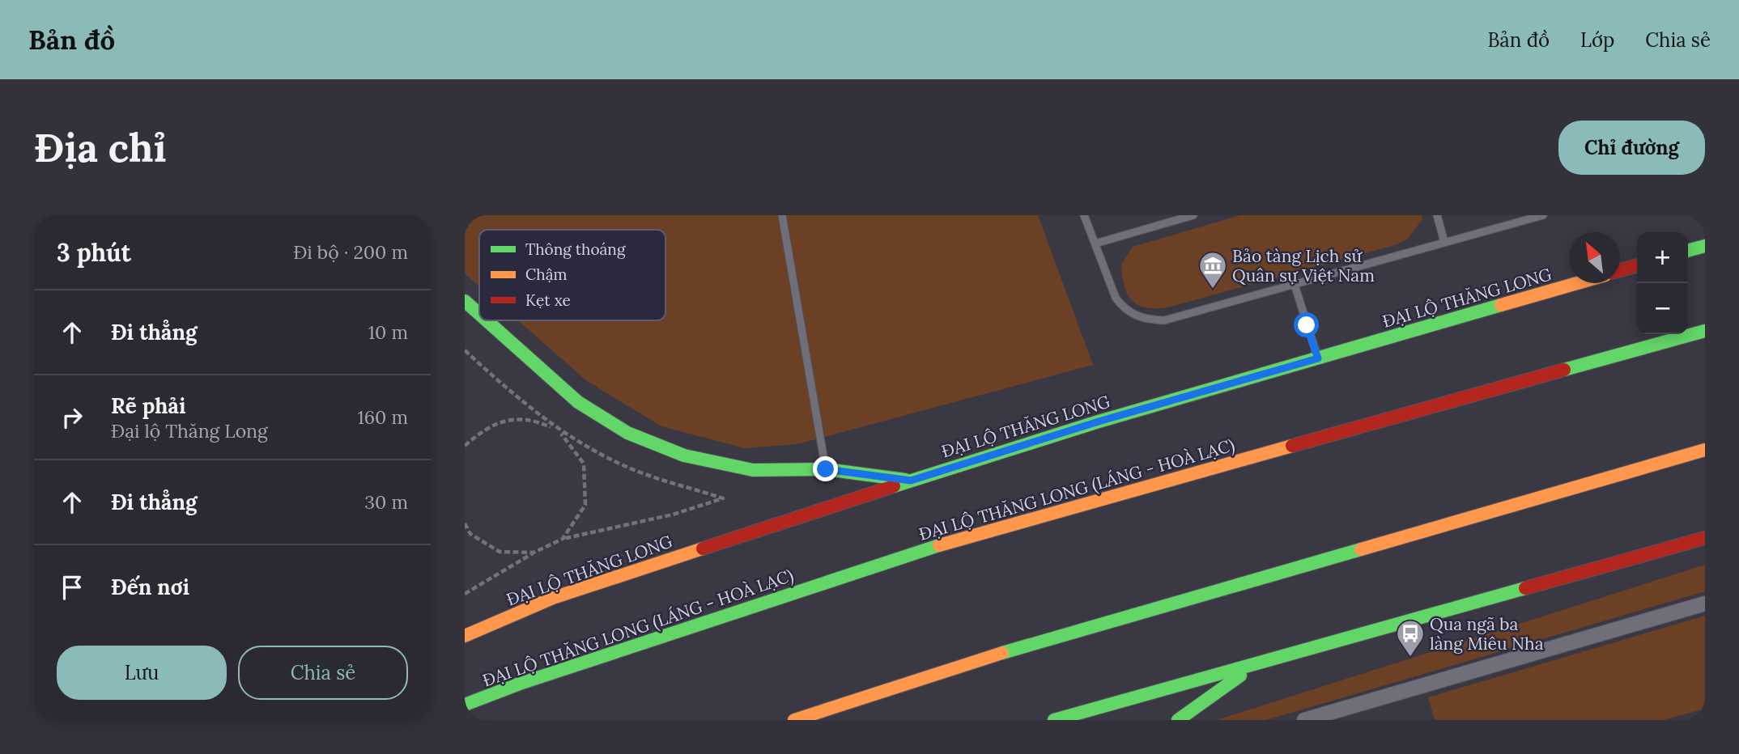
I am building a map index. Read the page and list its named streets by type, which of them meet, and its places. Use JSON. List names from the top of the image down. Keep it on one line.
{"streets":{"main road":["ĐẠI LỘ THĂNG LONG","ĐẠI LỘ THĂNG LONG (LÁNG - HOÀ LẠC)"]},"places":{"museum":["Bảo tàng Lịch sử Quân sự Việt Nam"],"bus stop":["Qua ngã ba làng Miêu Nha"]},"legend":["Thông thoáng","Chậm","Kẹt xe"],"north":"top left","page":{"header":"Bản đồ","nav":["Bản đồ","Lớp","Chia sẻ"],"buttons":["Chỉ đường",["Lưu","Chia sẻ"]],"title":"Địa chỉ","heading":["3 phút","Đi bộ · 200 m"],"map_buttons":["+","−"],"list":[["Đi thẳng","10 m"],["Rẽ phải","Đại lộ Thăng Long","160 m"],["Đi thẳng","30 m"],"Đến nơi"]}}
